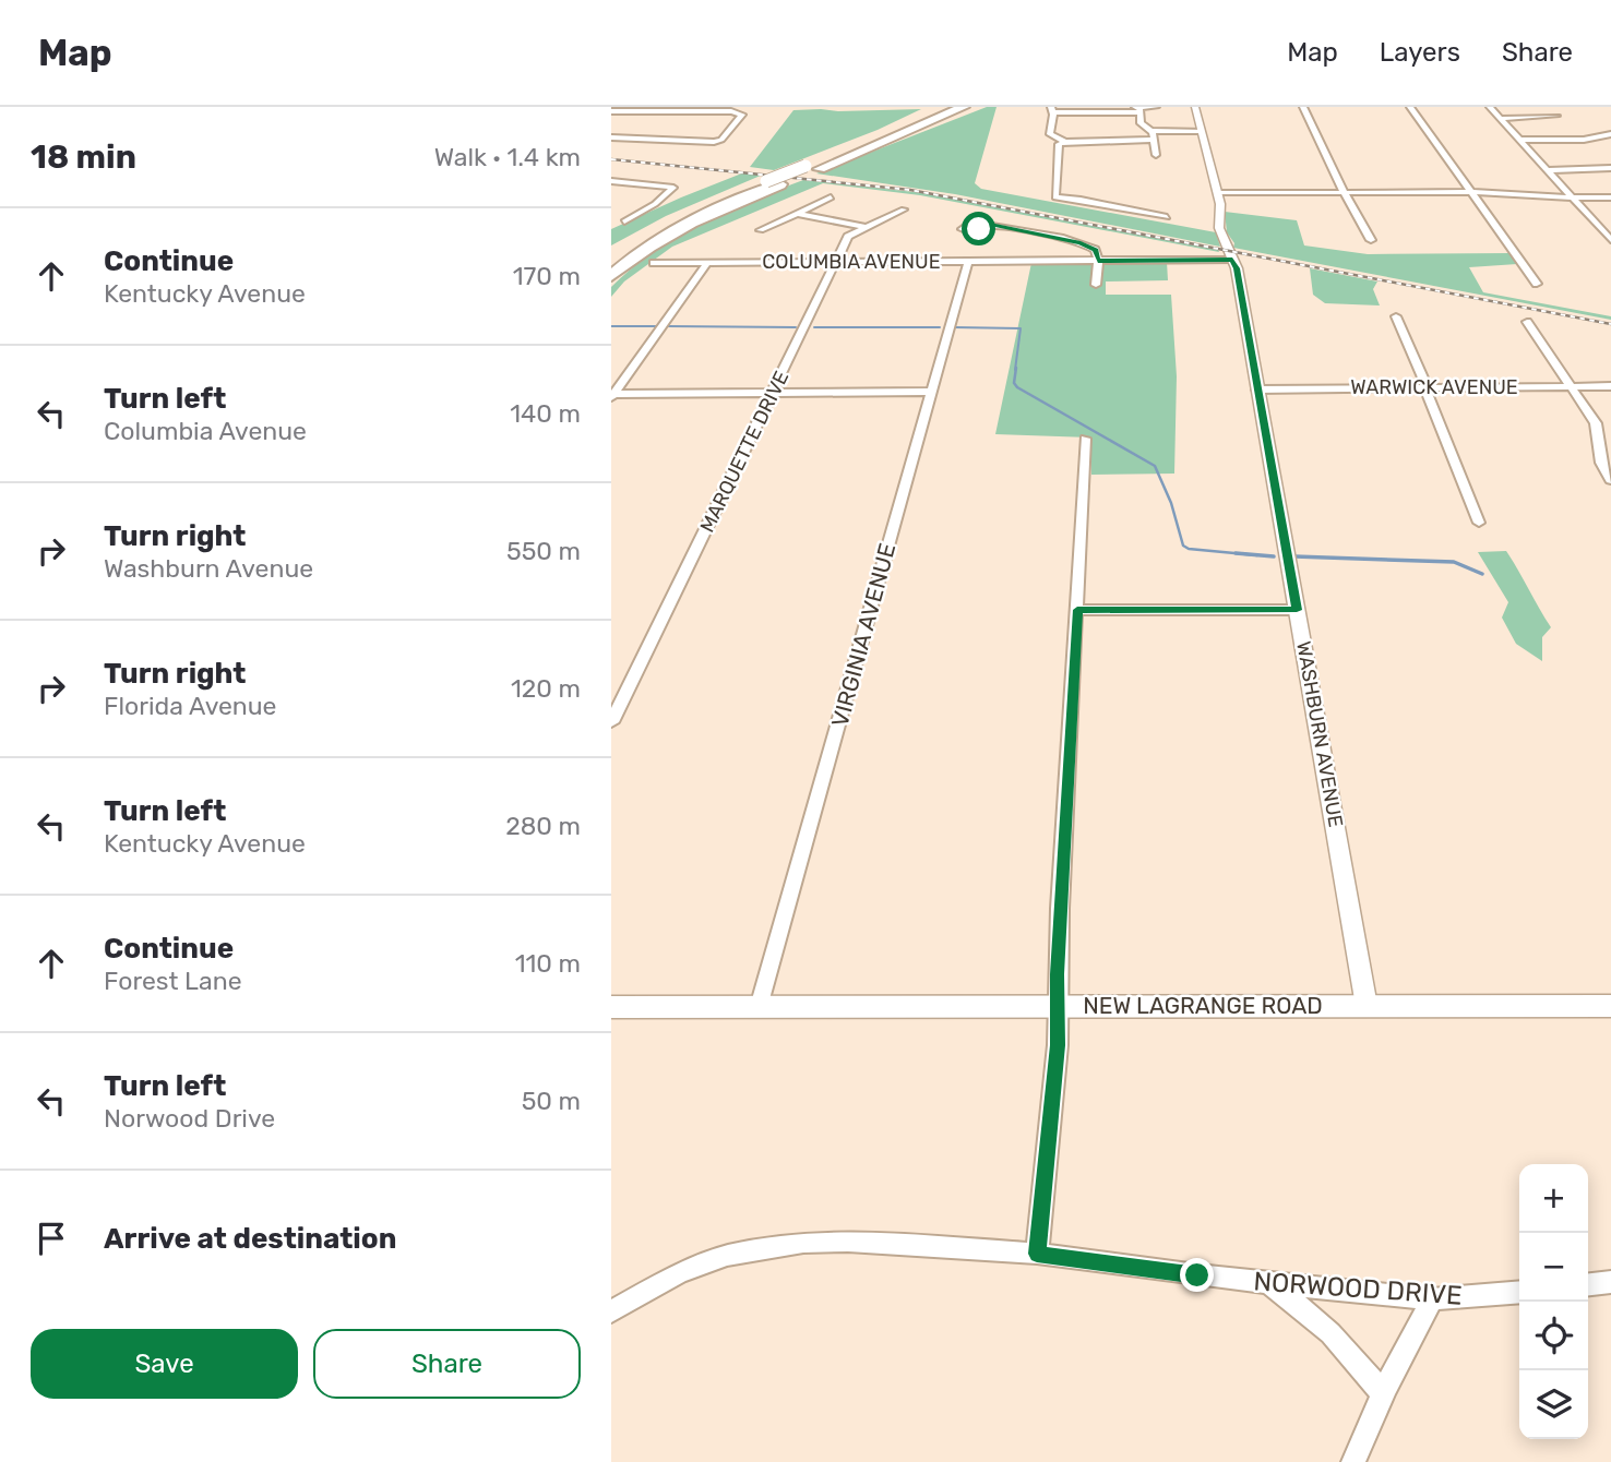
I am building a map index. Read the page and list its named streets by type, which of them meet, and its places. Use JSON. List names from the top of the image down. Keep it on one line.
{"streets":{"main road":["NEW LAGRANGE ROAD"],"street":["COLUMBIA AVENUE","WARWICK AVENUE","MARQUETTE DRIVE","VIRGINIA AVENUE","WASHBURN AVENUE","NORWOOD DRIVE"]},"crossings":[["COLUMBIA AVENUE","MARQUETTE DRIVE"],["COLUMBIA AVENUE","VIRGINIA AVENUE"],["COLUMBIA AVENUE","WASHBURN AVENUE"],["WARWICK AVENUE","WASHBURN AVENUE"],["VIRGINIA AVENUE","NEW LAGRANGE ROAD"],["WASHBURN AVENUE","NEW LAGRANGE ROAD"]],"page":{"header":"Map","nav":["Map","Layers","Share"],"heading":["18 min","Walk · 1.4 km"],"list":[["Continue","Kentucky Avenue","170 m"],["Turn left","Columbia Avenue","140 m"],["Turn right","Washburn Avenue","550 m"],["Turn right","Florida Avenue","120 m"],["Turn left","Kentucky Avenue","280 m"],["Continue","Forest Lane","110 m"],["Turn left","Norwood Drive","50 m"],"Arrive at destination"],"map_buttons":["+","−"],"buttons":["Save","Share"]}}
